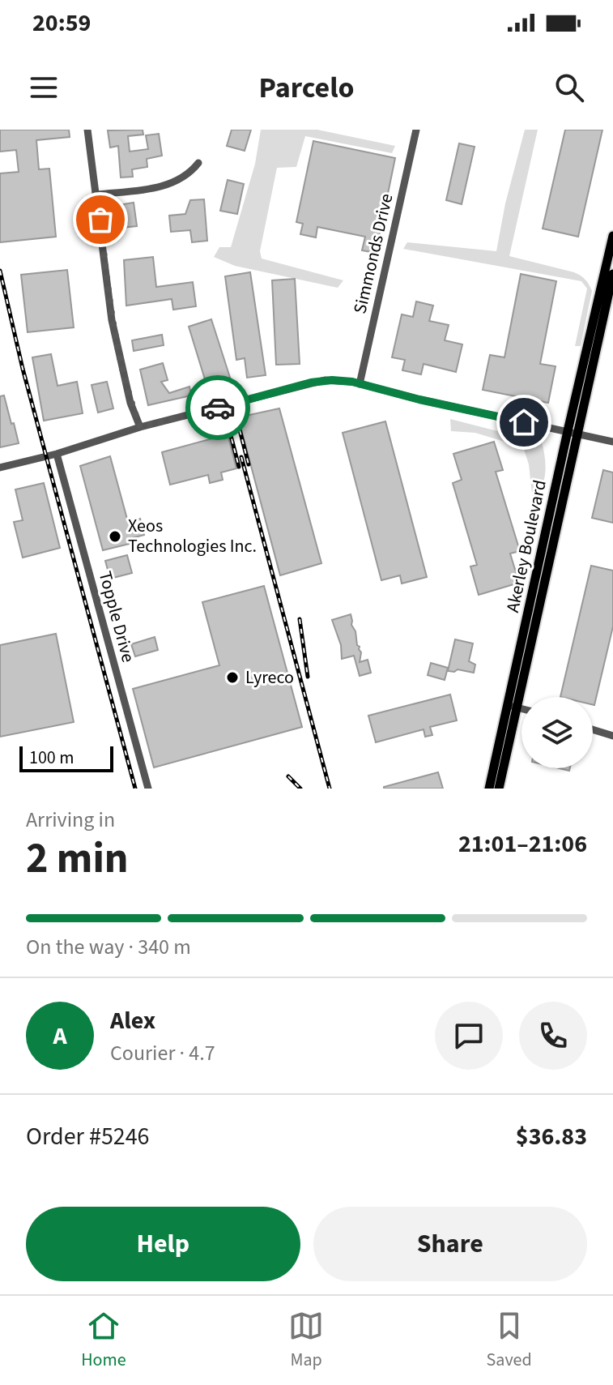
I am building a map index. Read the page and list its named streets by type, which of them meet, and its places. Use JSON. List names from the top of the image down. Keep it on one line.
{"streets":{"main road":["Akerley Boulevard"],"street":["Simmonds Drive","Topple Drive"]},"places":["Xeos Technologies Inc.","Lyreco"],"scale_bar":"100 m","page":{"status":"20:59","header":"Parcelo","scale":"100 m","heading":["2 min","Arriving in","21:01–21:06"],"panel":["Alex","Courier · 4.7","Order #5246","$36.83"],"bar":"On the way · 340 m","round":"A","buttons":["Help","Share"],"tabs":["Home","Map","Saved"]}}
